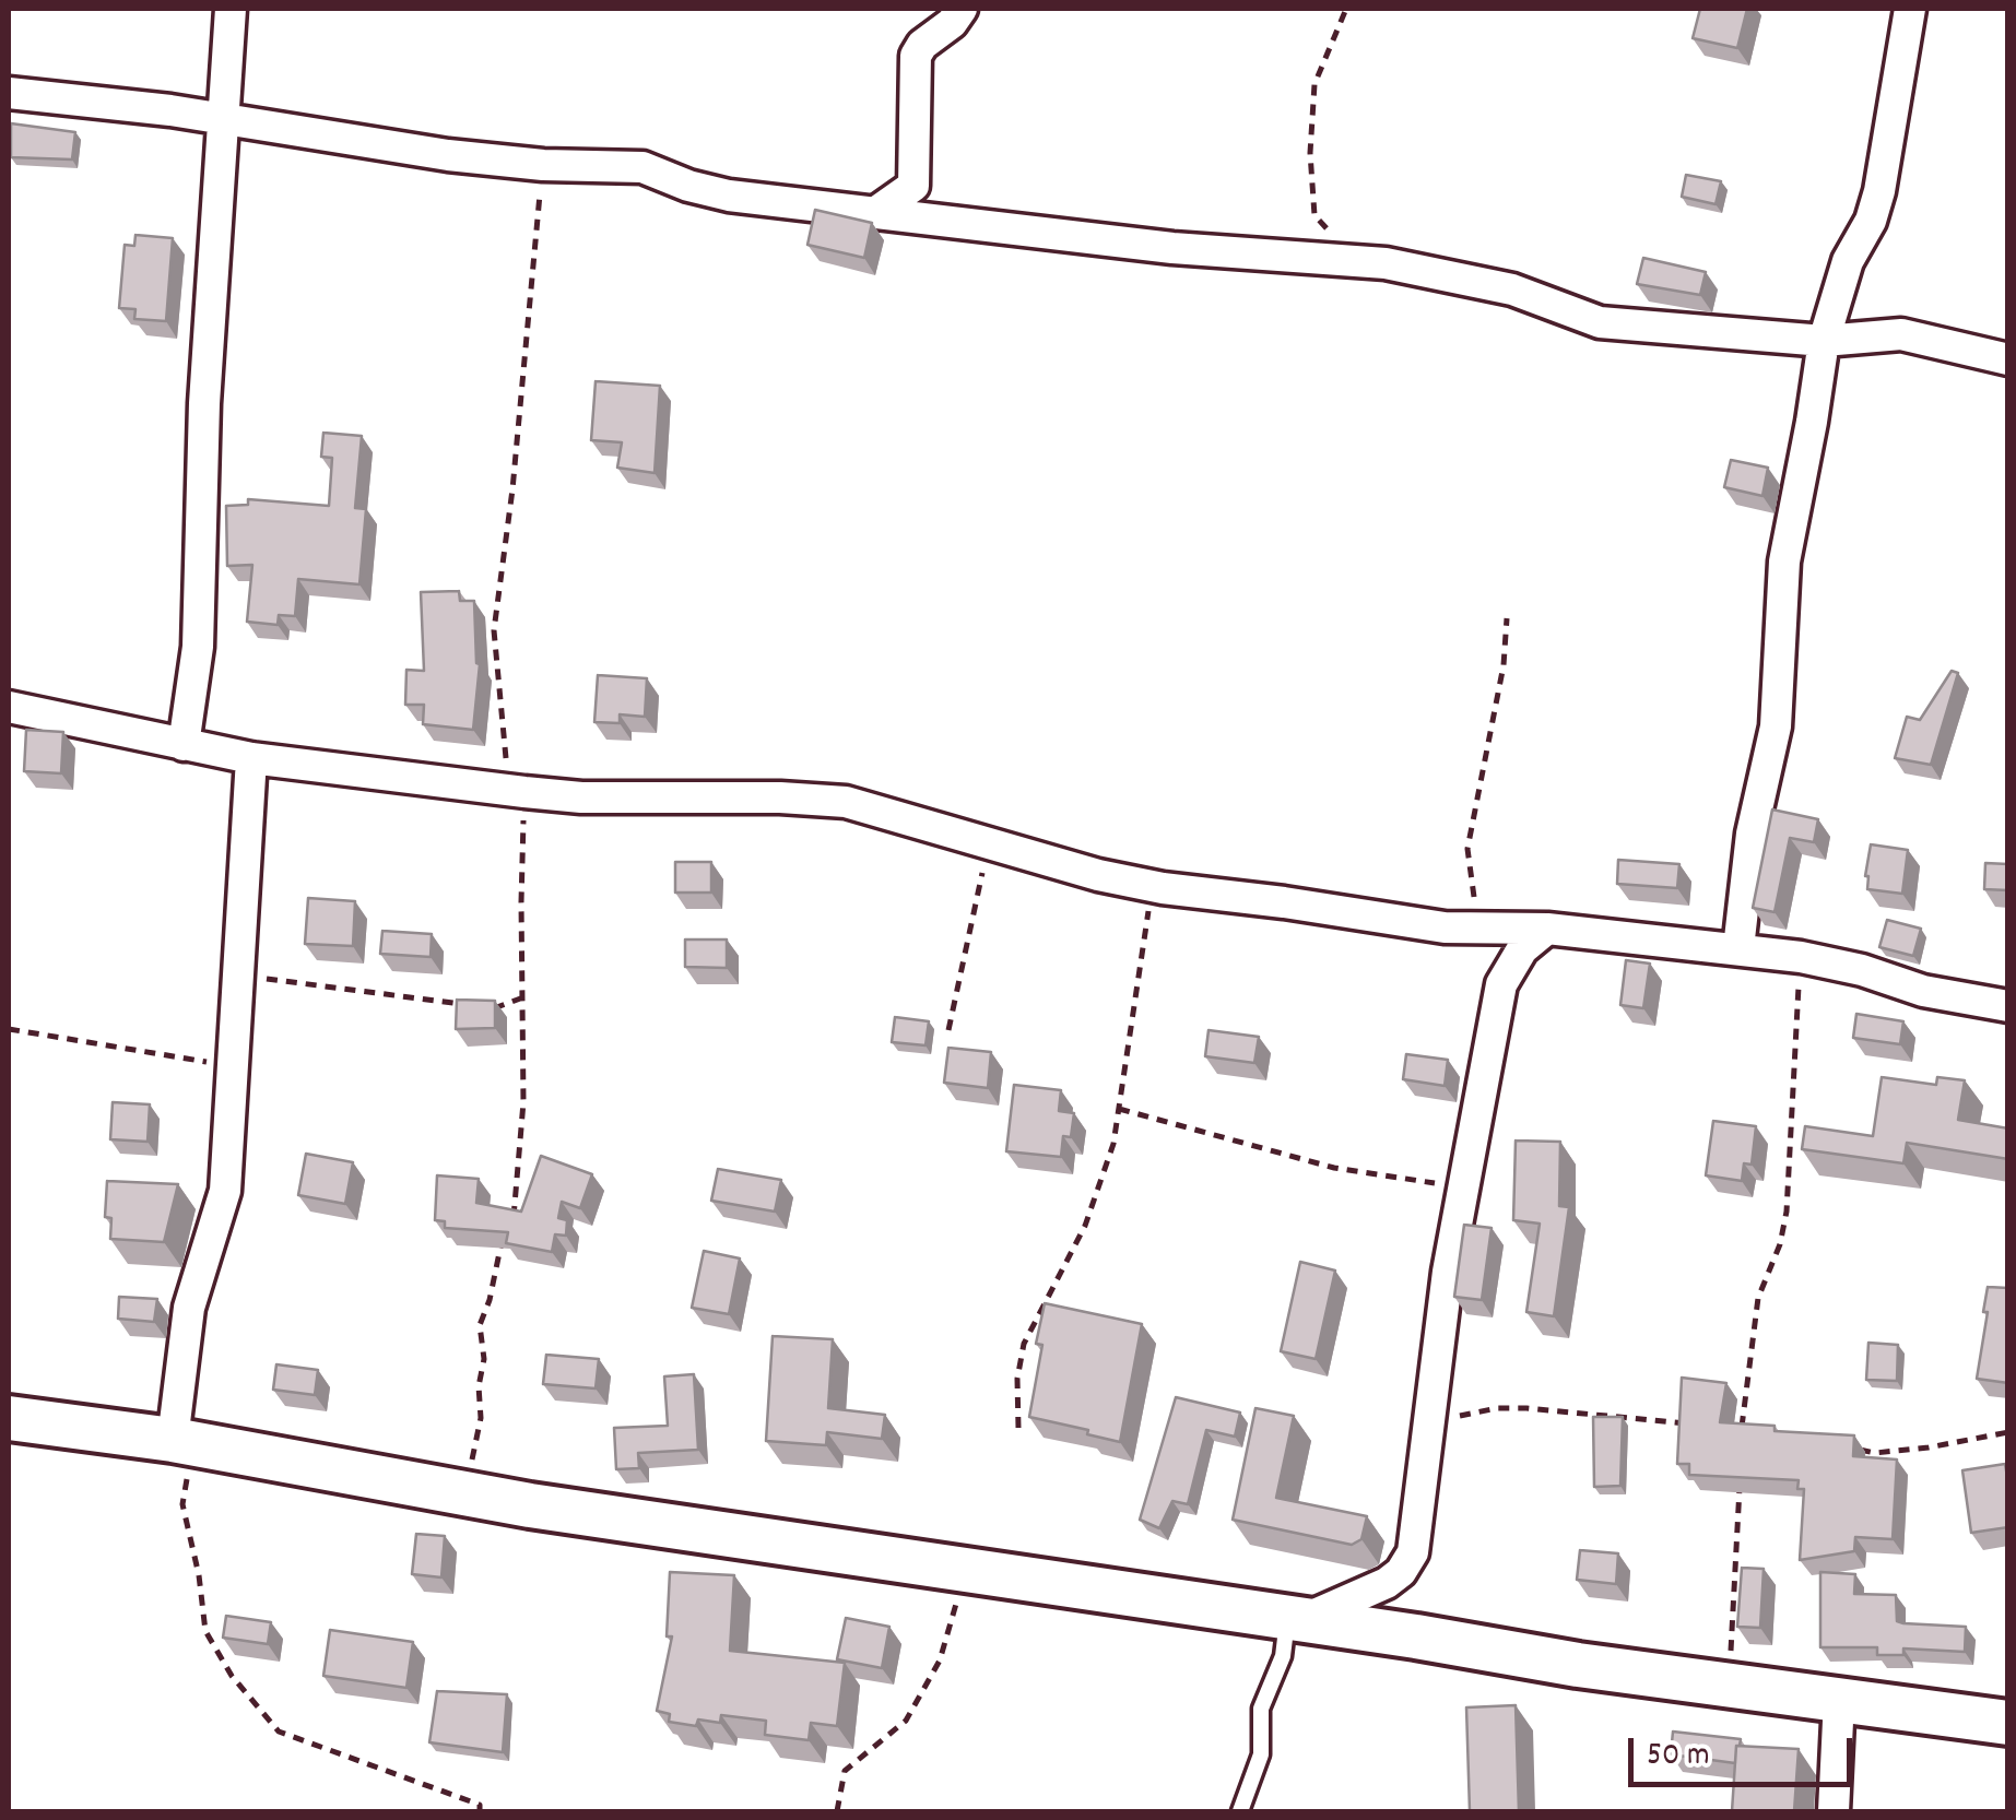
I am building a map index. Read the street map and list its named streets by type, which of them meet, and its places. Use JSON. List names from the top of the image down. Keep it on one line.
{"scale_bar":"50 m"}
